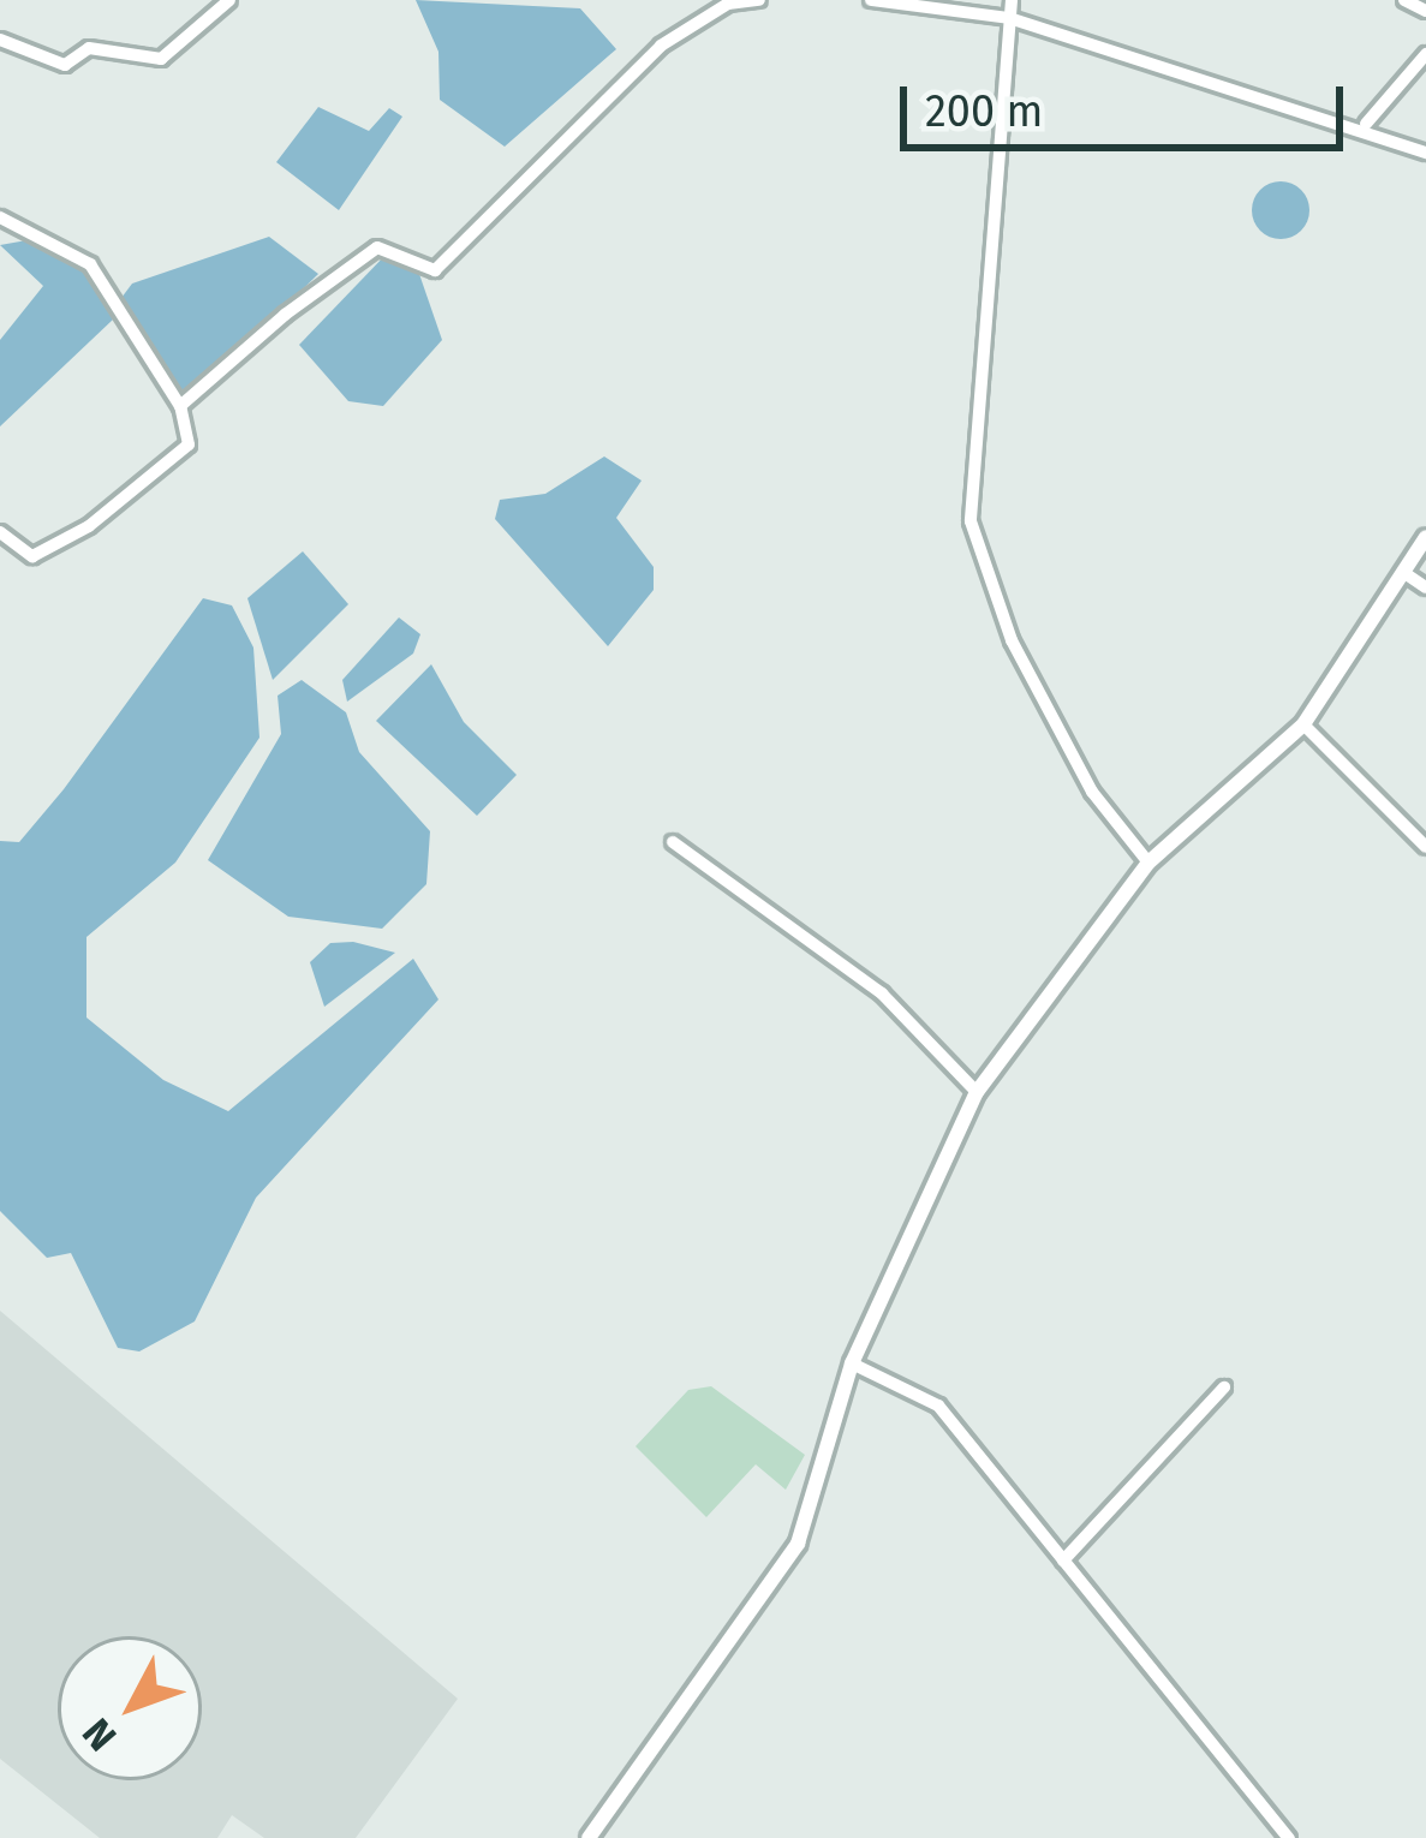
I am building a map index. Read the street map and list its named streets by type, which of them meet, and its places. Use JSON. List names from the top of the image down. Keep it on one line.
{"scale_bar":"200 m","north":"bottom left"}
